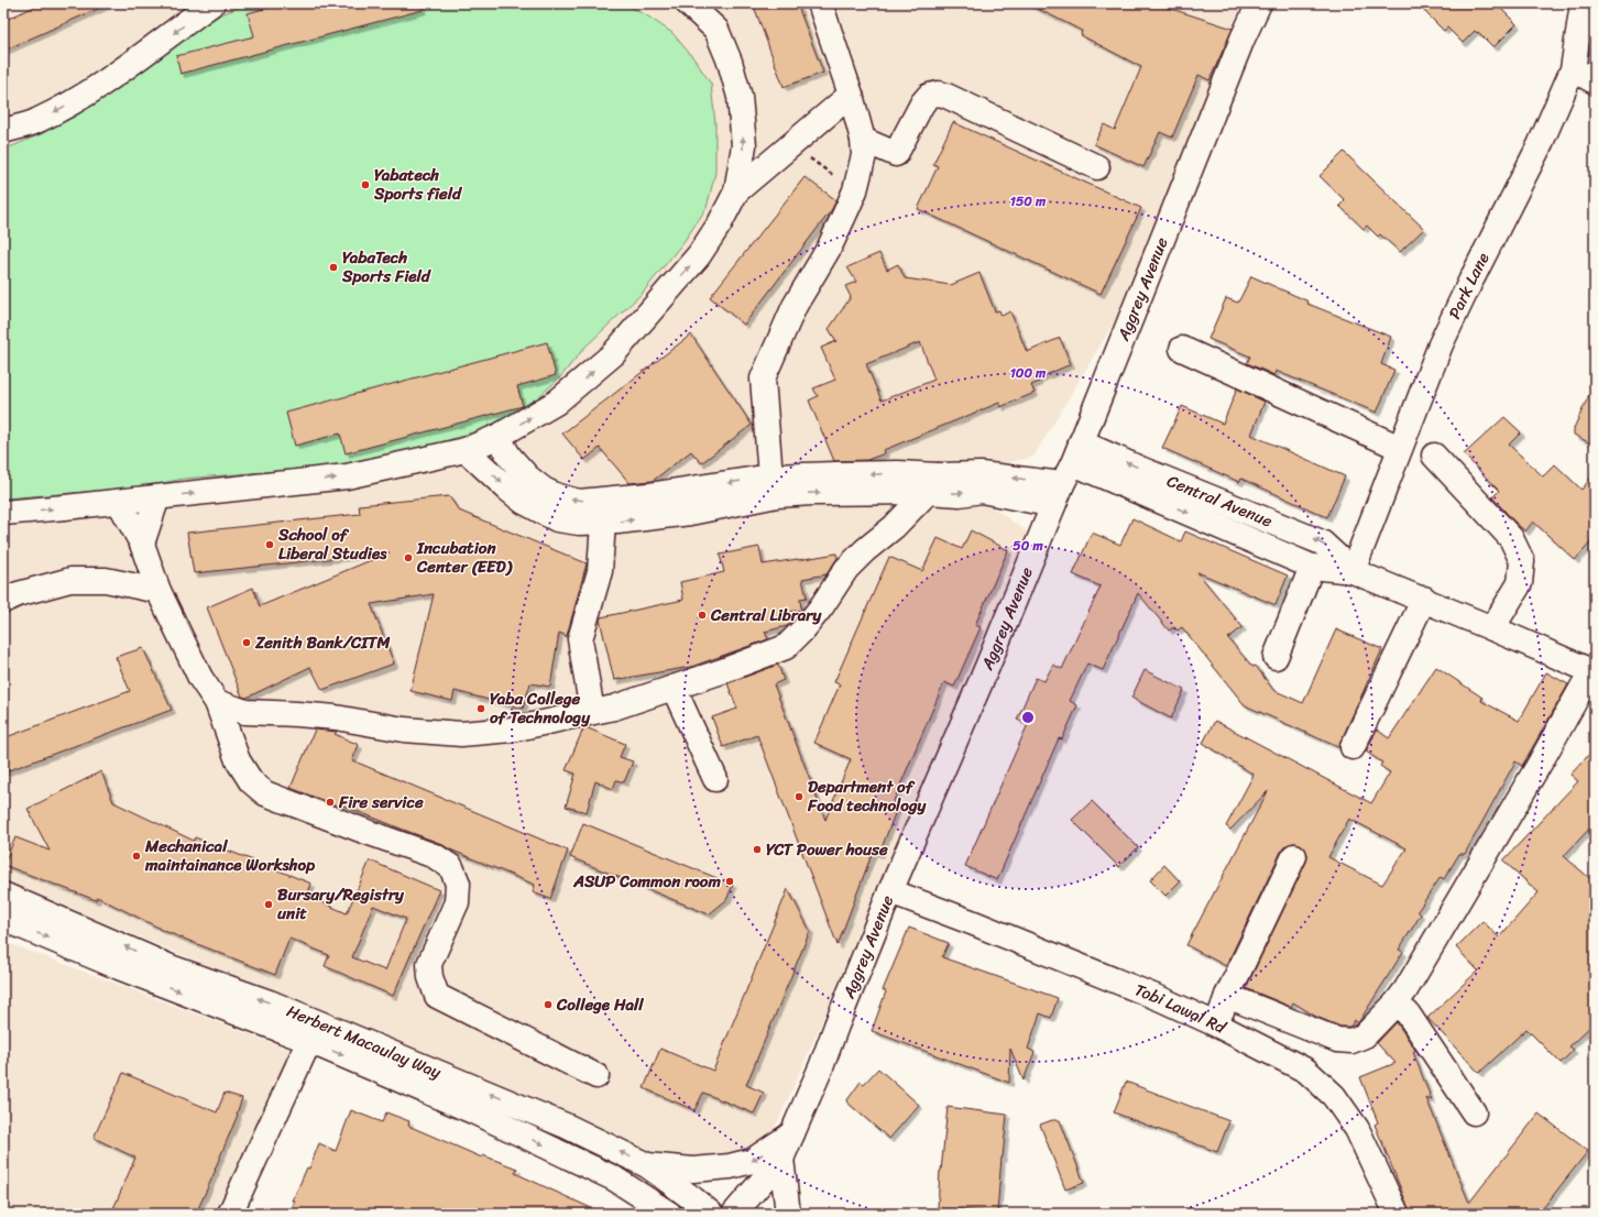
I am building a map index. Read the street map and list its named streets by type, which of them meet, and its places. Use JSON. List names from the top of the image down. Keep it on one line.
{"streets":{"main road":["Park Lane","Aggrey Avenue","Central Avenue","Tobi Lawal Rd","Herbert Macaulay Way"]},"crossings":[["Park Lane","Central Avenue"],["Aggrey Avenue","Central Avenue"],["Aggrey Avenue","Tobi Lawal Rd"]],"places":["Yabatech Sports field","YabaTech Sports Field","School of Liberal Studies","Incubation Center (EED)","Central Library","Zenith Bank/CITM","Yaba College of Technology","Department of Food technology","Fire service","YCT Power house","Mechanical maintainance Workshop","ASUP Common room","Bursary/Registry unit","College Hall"],"rings":["150 m","100 m","50 m"]}
